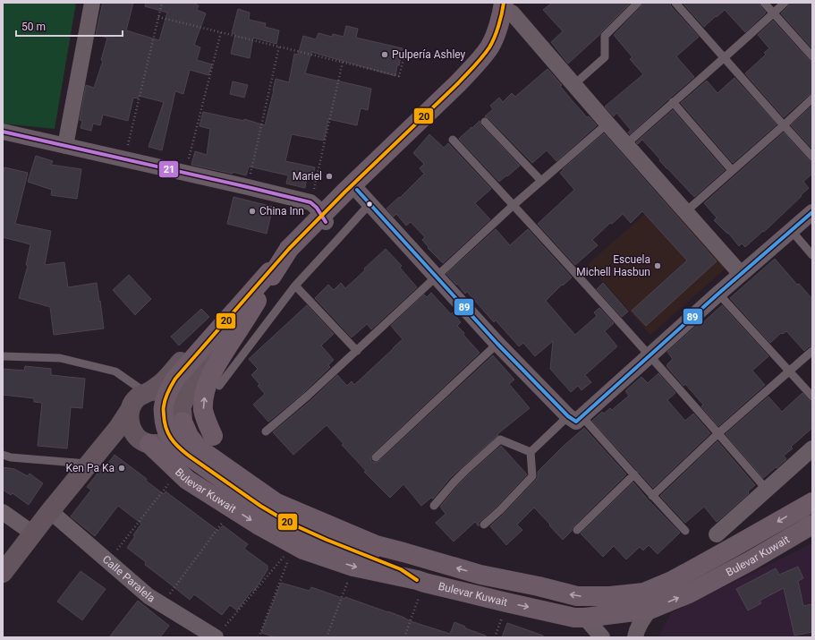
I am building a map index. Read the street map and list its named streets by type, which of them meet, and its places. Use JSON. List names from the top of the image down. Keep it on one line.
{"streets":{"main road":["Bulevar Kuwait"],"street":["Calle Paralela"]},"places":["Pulpería Ashley","Mariel","China Inn","Escuela Michell Hasbun","Ken Pa Ka"],"lines":["transit line 20","transit line 21","transit line 89"],"scale_bar":"50 m"}
